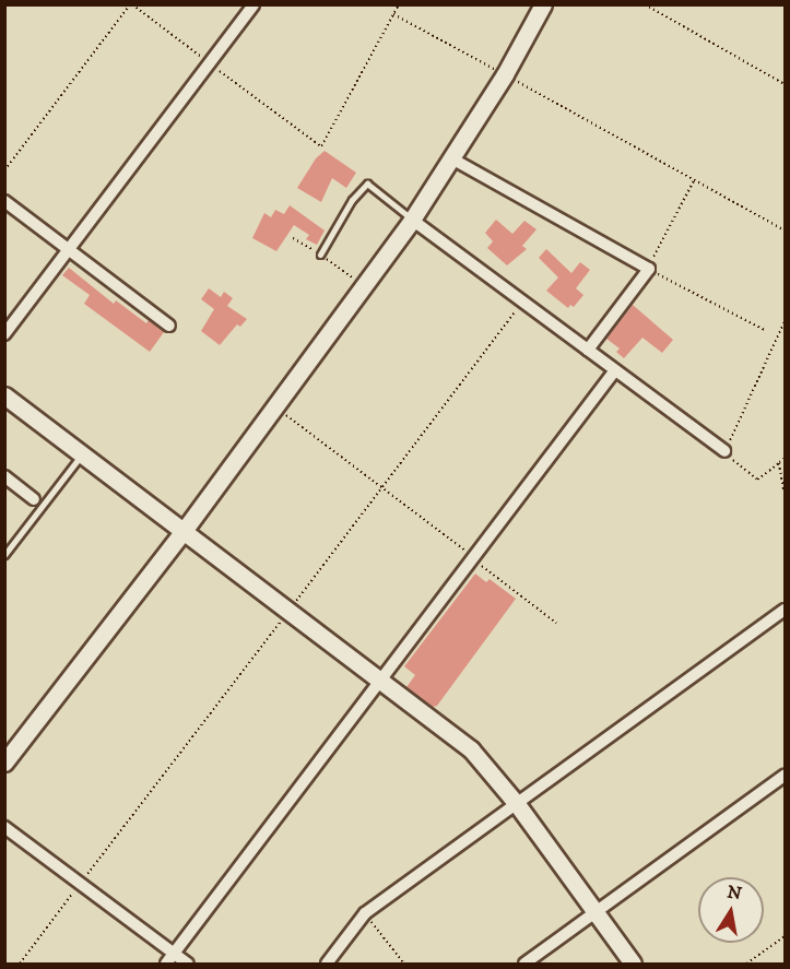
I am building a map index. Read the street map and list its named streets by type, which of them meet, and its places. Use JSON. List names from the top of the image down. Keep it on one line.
{"north":"top"}
